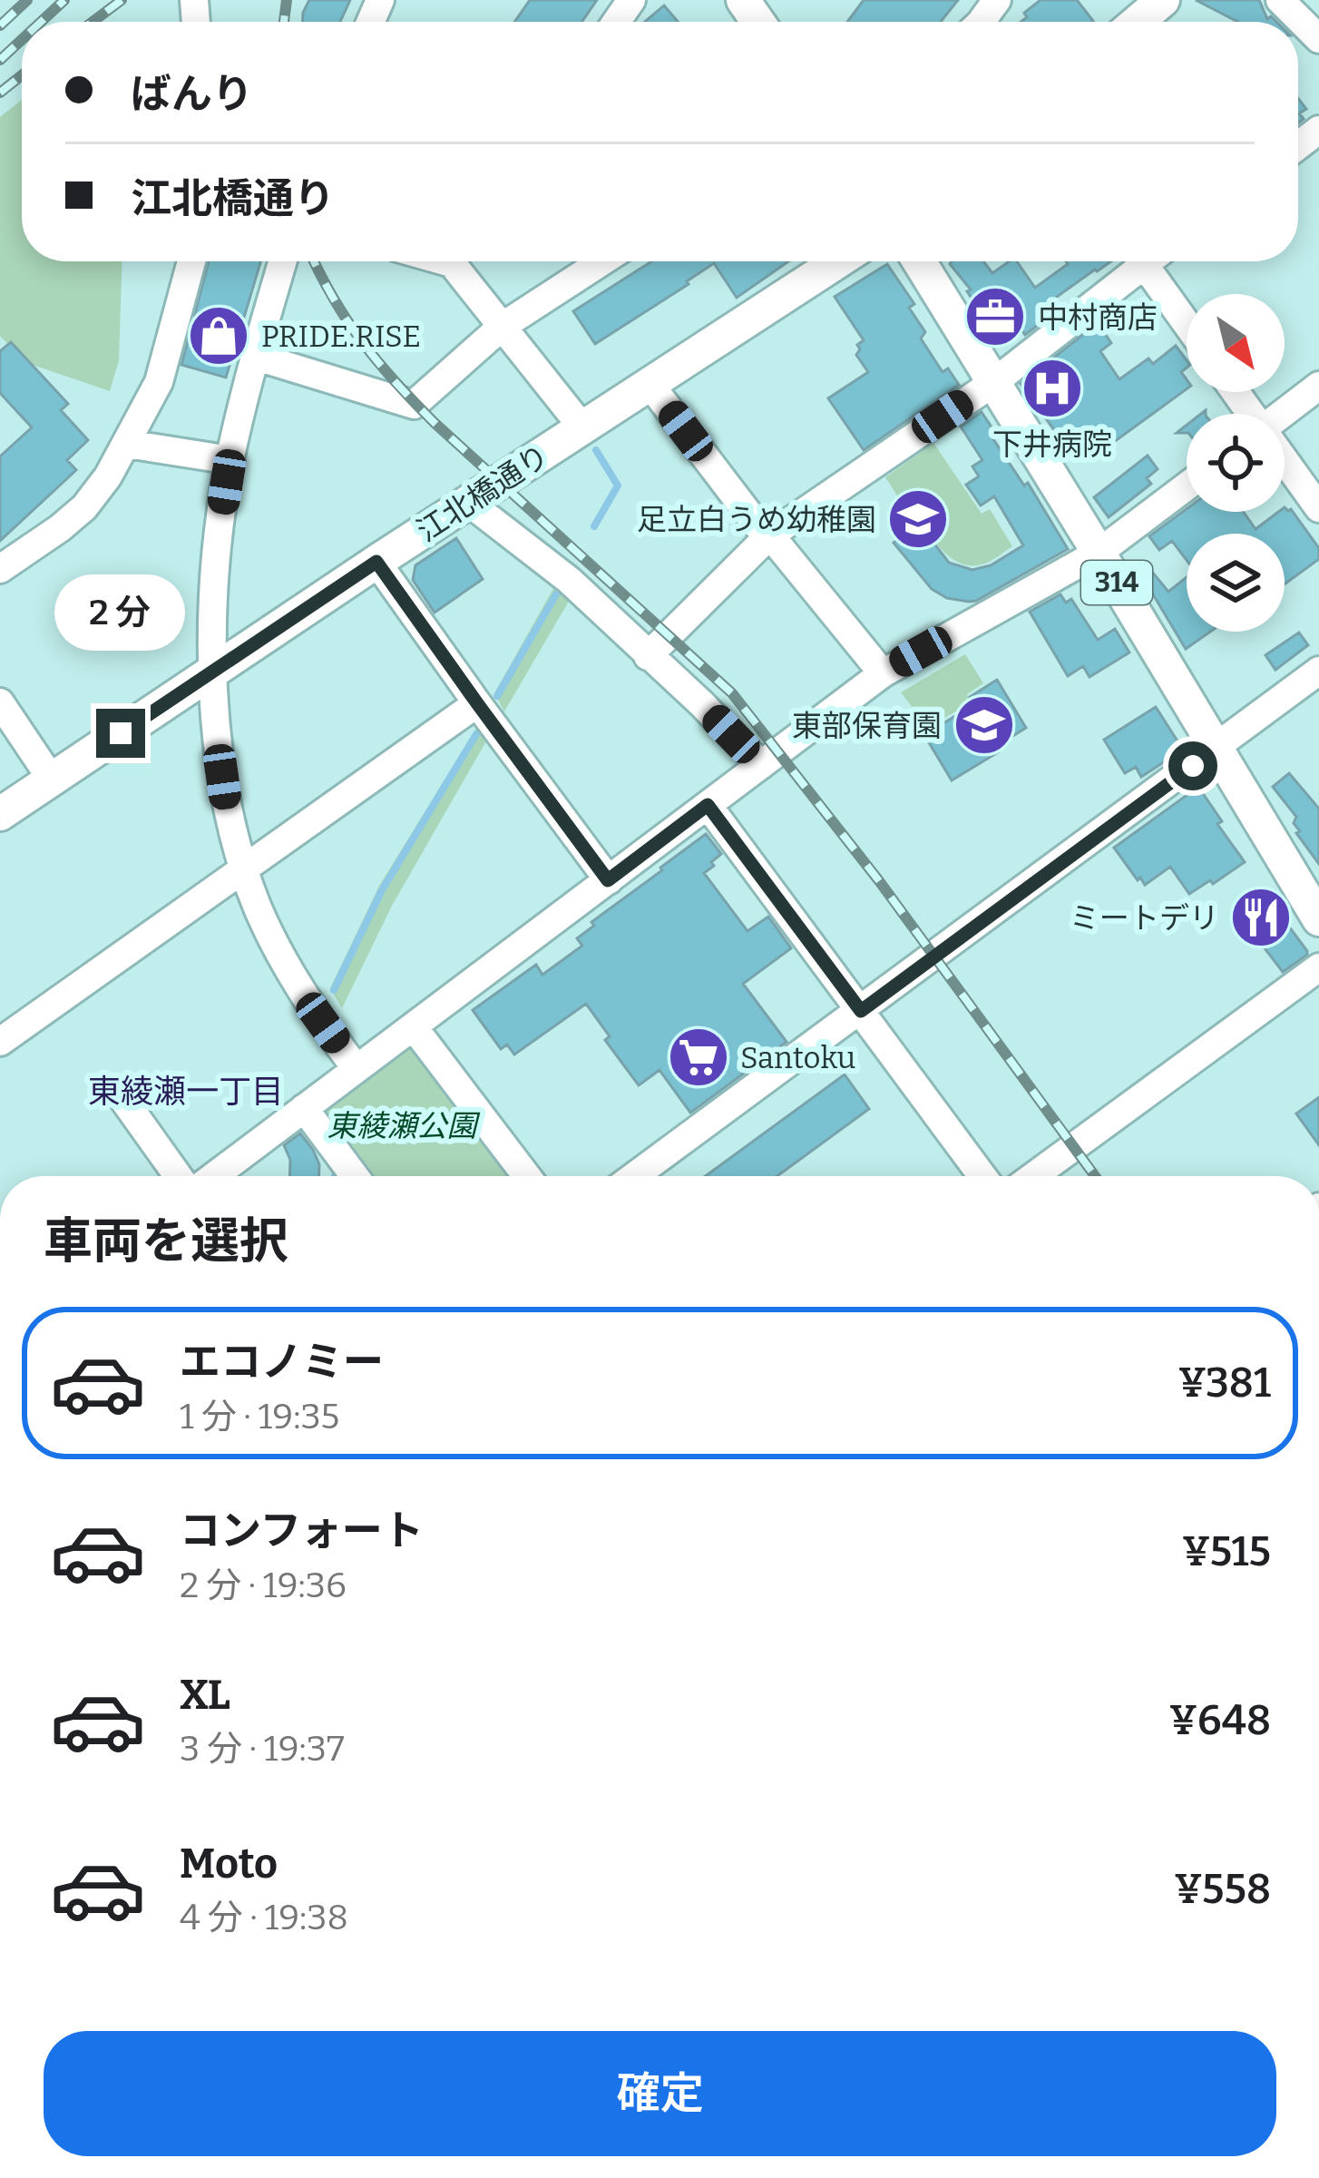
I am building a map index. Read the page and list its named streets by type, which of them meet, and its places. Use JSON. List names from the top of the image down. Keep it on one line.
{"streets":{"main road":["江北橋通り","314"]},"districts":["東綾瀬一丁目"],"parks":["東綾瀬公園"],"places":{"office":["中村商店"],"shop":["PRIDE.RISE"],"hospital":["下井病院"],"school or university":["足立白うめ幼稚園","東部保育園"],"restaurant":["ミートデリ"],"supermarket":["Santoku"]},"north":"bottom right","page":{"banner":["ばんり","江北橋通り"],"bubble":"2 分","heading":"車両を選択","list":[{"name":"エコノミー","note":"1 分 · 19:35","value":"¥381"},{"name":"コンフォート","note":"2 分 · 19:36","value":"¥515"},{"name":"XL","note":"3 分 · 19:37","value":"¥648"},{"name":"Moto","note":"4 分 · 19:38","value":"¥558"}],"buttons":"確定"}}
